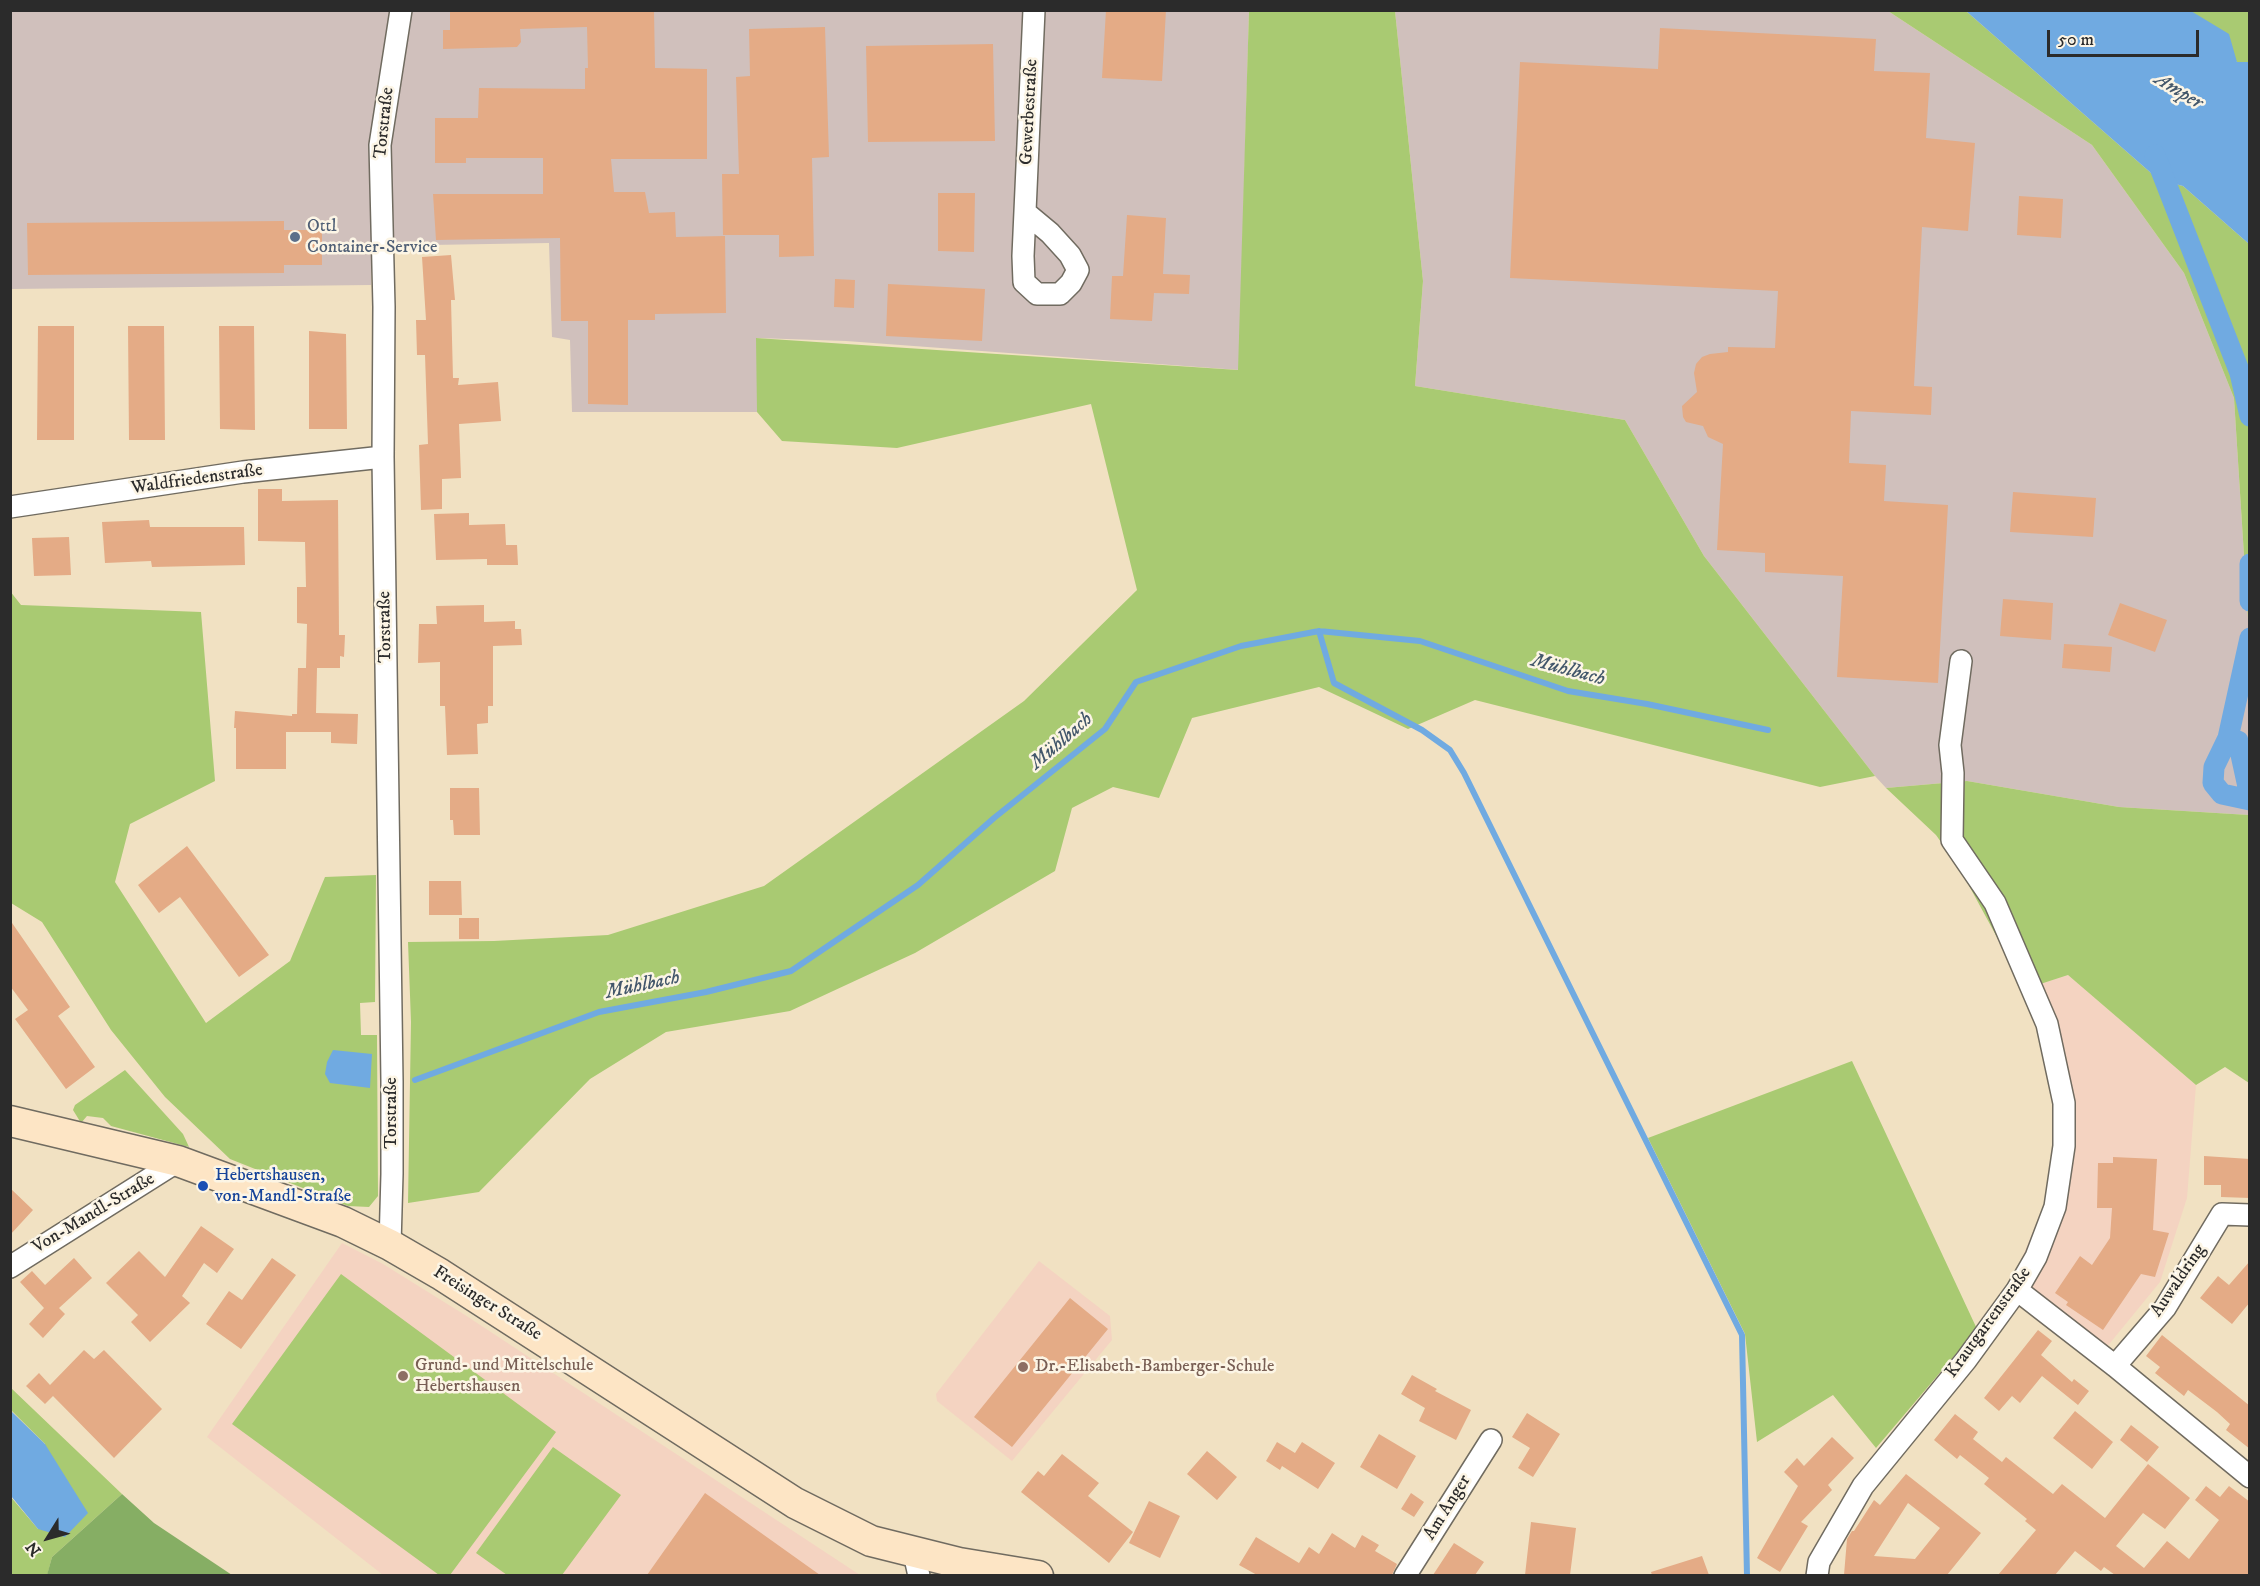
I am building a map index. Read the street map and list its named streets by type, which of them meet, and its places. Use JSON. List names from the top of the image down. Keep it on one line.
{"streets":{"main road":["Freisinger Straße"],"street":["Gewerbestraße","Torstraße","Waldfriedenstraße","Von-Mandl-Straße","Auwaldring","Krautgartenstraße","Am Anger"]},"crossings":[["Torstraße","Waldfriedenstraße"],["Torstraße","Freisinger Straße"],["Von-Mandl-Straße","Freisinger Straße"]],"water":["Amper","Mühlbach"],"places":["Ottl Container-Service","Hebertshausen, von-Mandl-Straße","Dr.-Elisabeth-Bamberger-Schule","Grund- und Mittelschule Hebertshausen"],"scale_bar":"50 m","north":"bottom left"}
